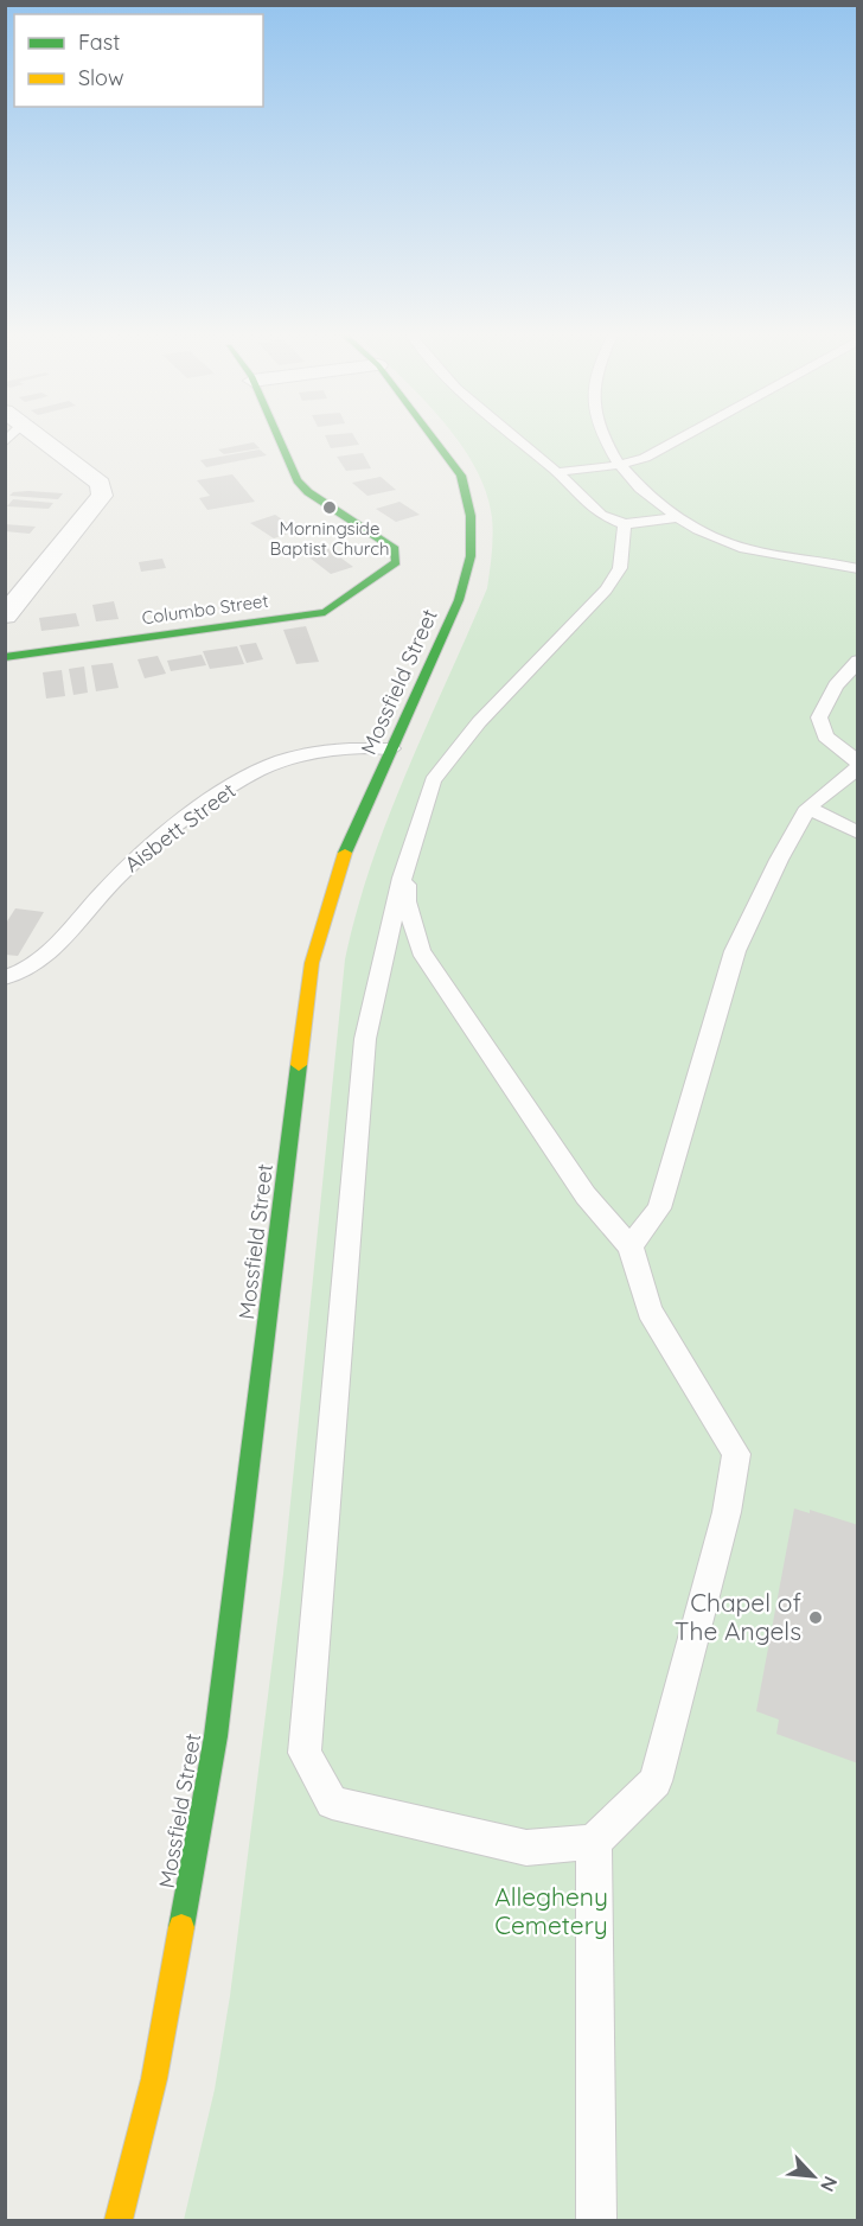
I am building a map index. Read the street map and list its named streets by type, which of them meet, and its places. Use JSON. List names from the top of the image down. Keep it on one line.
{"streets":{"street":["Columbo Street","Mossfield Street"],"lane":["Aisbett Street"]},"crossings":[["Mossfield Street","Aisbett Street"]],"parks":["Allegheny Cemetery"],"places":["Morningside Baptist Church","Chapel of The Angels"],"legend":["Fast","Slow"],"north":"bottom right"}
